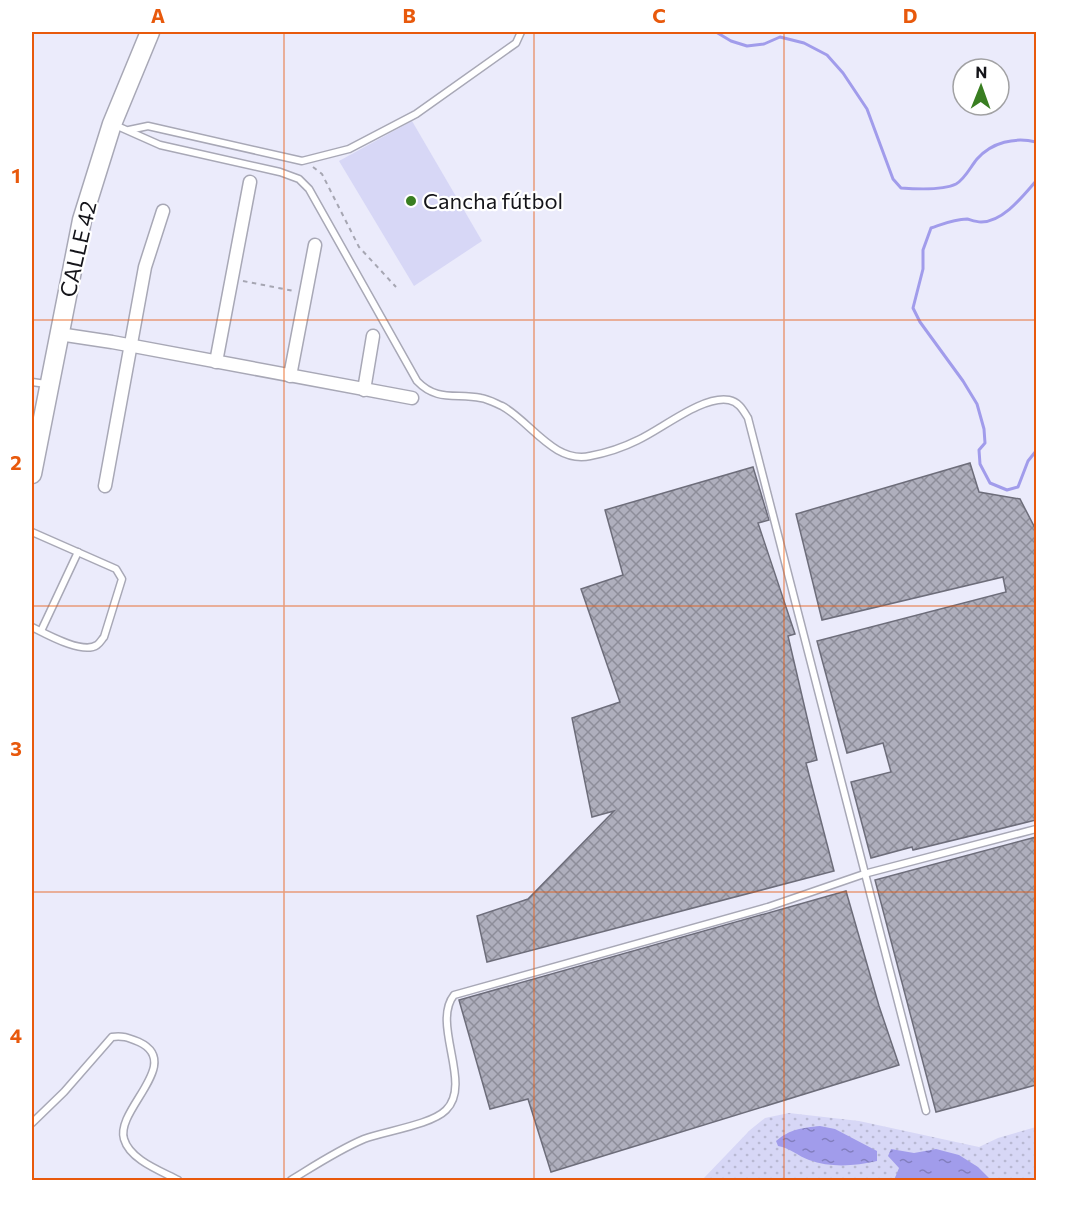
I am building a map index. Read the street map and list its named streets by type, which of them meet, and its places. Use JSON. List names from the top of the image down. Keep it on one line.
{"streets":{"main road":["CALLE 42"]},"places":["Cancha fútbol"],"north":"top","grid":{"columns":["A","B","C","D"],"rows":["1","2","3","4"]}}
